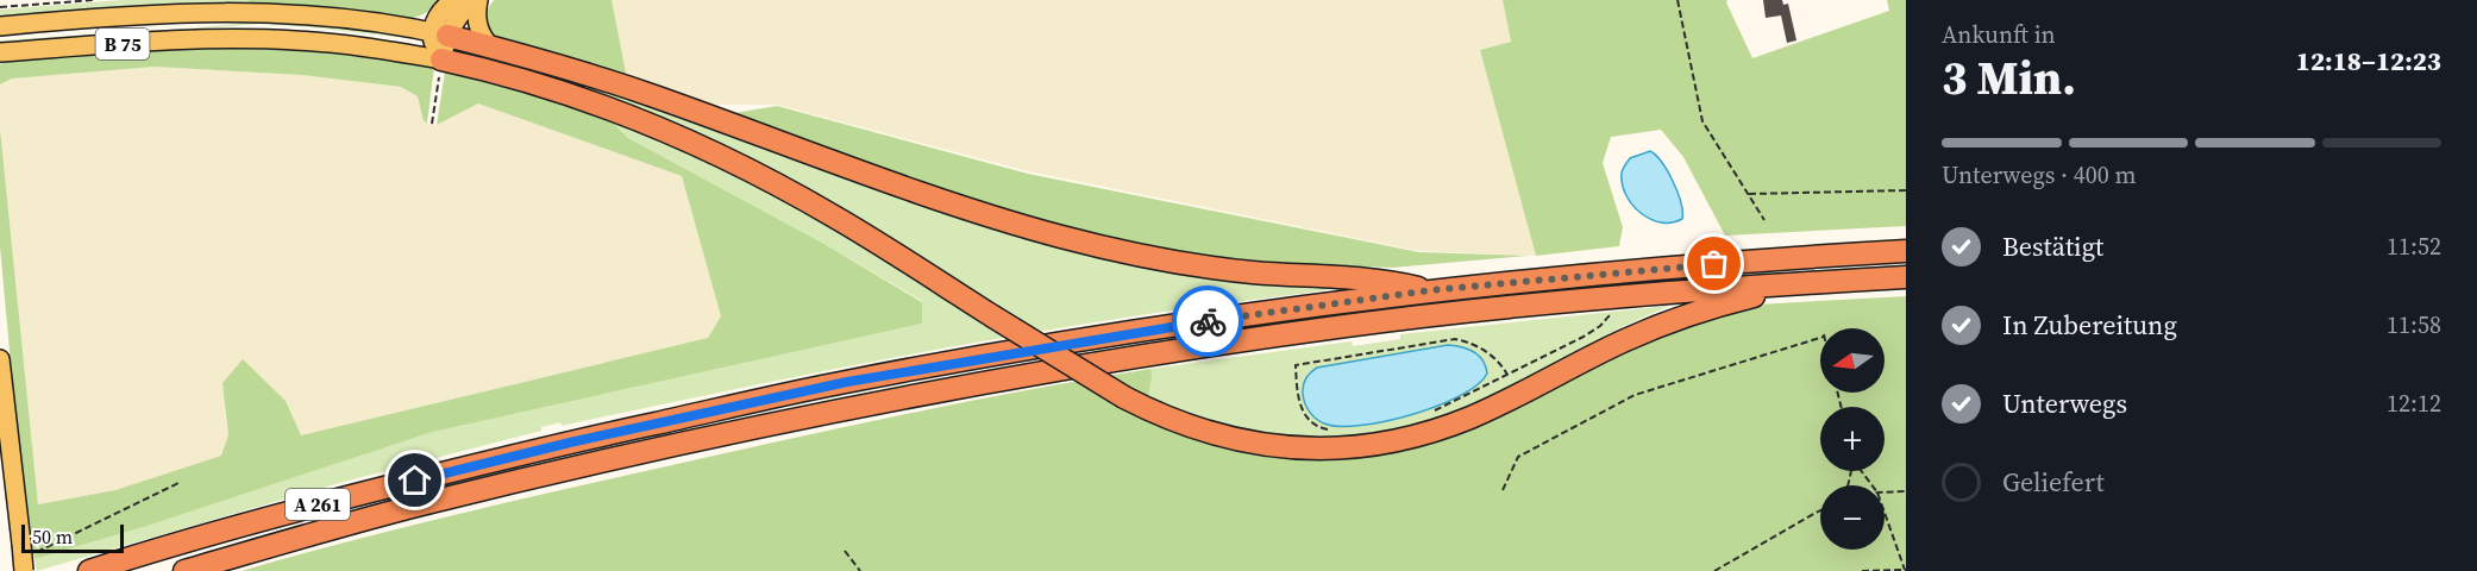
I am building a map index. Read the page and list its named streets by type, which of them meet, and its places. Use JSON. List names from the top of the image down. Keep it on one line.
{"streets":{"highway":["A 261"],"main road":["B 75"]},"scale_bar":"50 m","north":"left","page":{"heading":["3 Min.","Ankunft in","12:18–12:23"],"bar":"Unterwegs · 400 m","list":[["Bestätigt","11:52"],["In Zubereitung","11:58"],["Unterwegs","12:12"],"Geliefert"],"map_buttons":["+","−"],"scale":"50 m"}}
